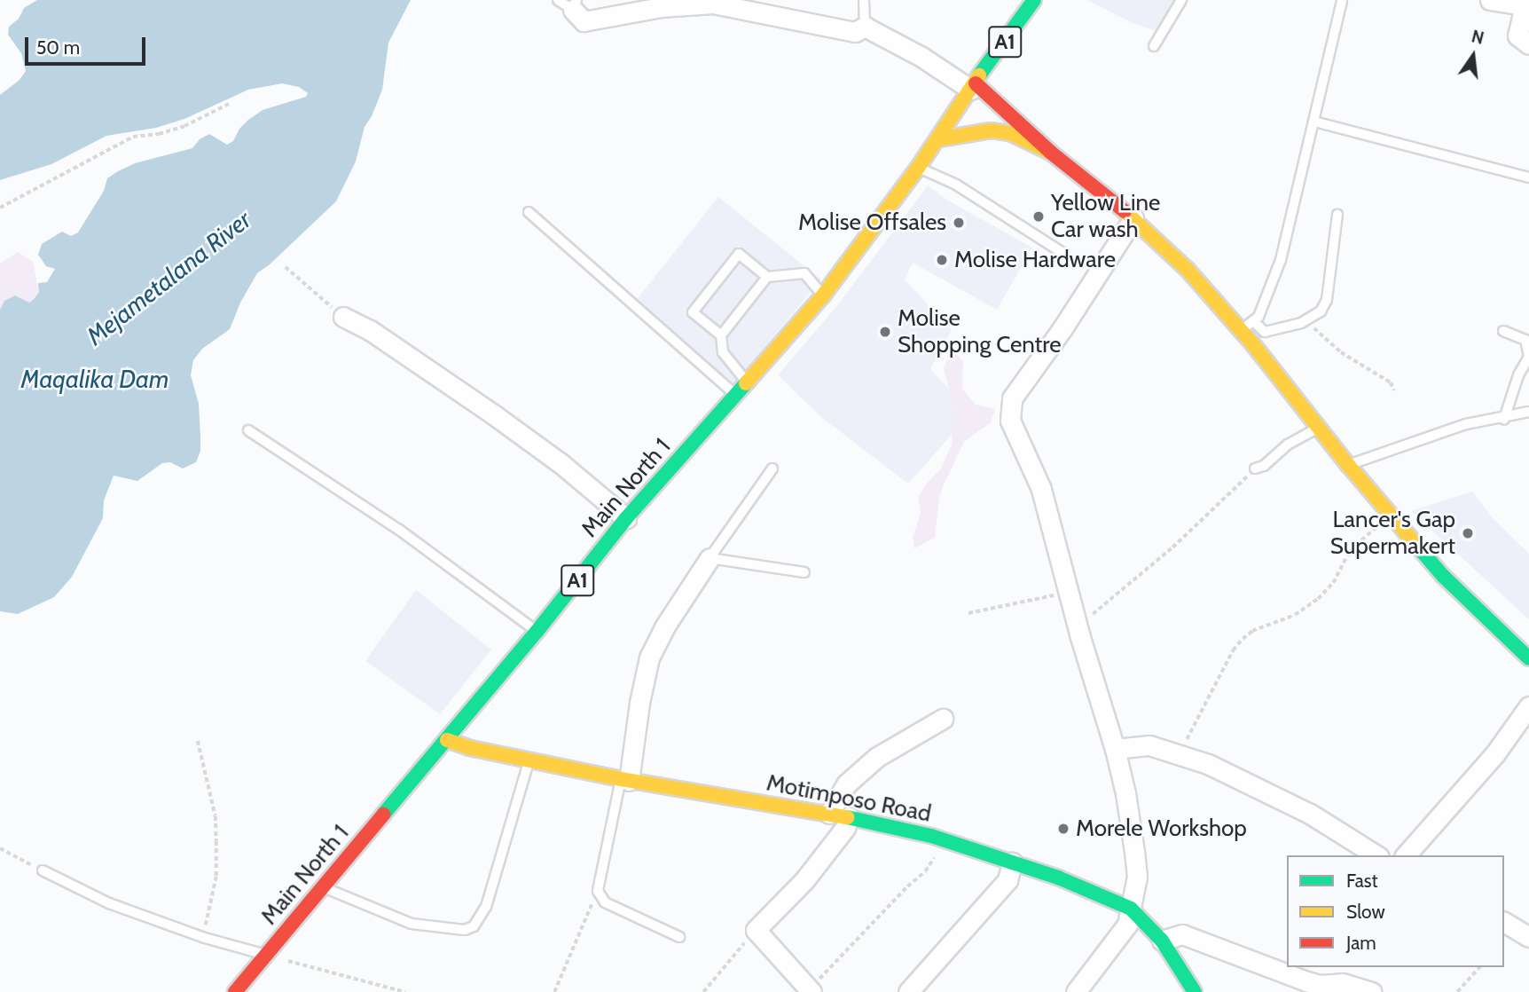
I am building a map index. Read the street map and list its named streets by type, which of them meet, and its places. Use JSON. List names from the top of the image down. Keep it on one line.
{"streets":{"main road":["A1","Main North 1","Motimposo Road"]},"crossings":[["Main North 1","Motimposo Road"]],"water":["Mejametalana River","Maqalika Dam"],"places":["Yellow Line Car wash","Molise Offsales","Molise Hardware","Molise Shopping Centre","Lancer's Gap Supermakert","Morele Workshop"],"legend":["Fast","Slow","Jam"],"scale_bar":"50 m","north":"top"}
